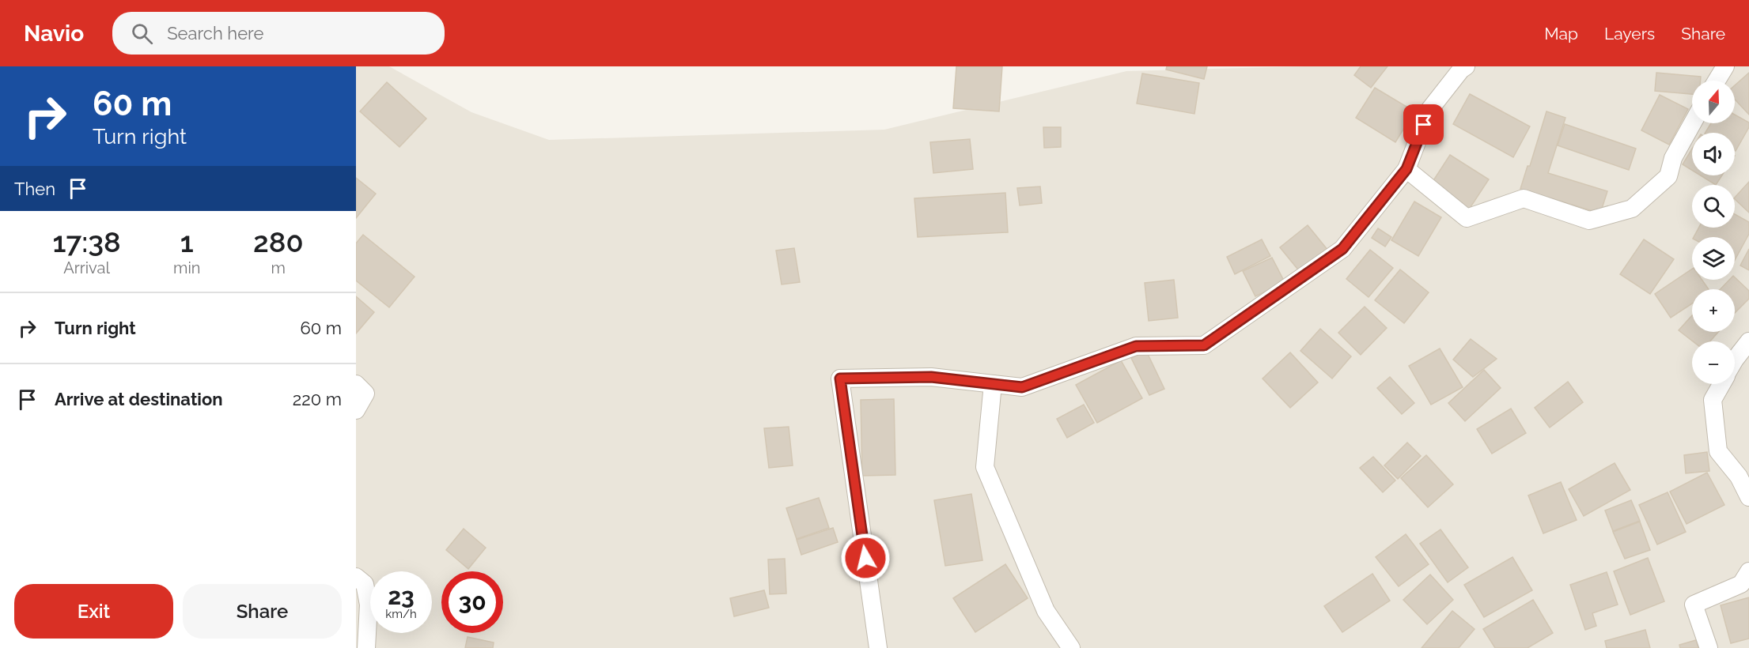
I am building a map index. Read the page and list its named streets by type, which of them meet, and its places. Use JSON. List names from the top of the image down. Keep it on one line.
{"north":"top","page":{"header":"Navio","search":"Search here","nav":["Map","Layers","Share"],"turn":["60 m","Turn right"],"map_buttons":["+","−"],"then":"Then","eta":["17:38","Arrival","1","min","280","m"],"list":[{"name":"Turn right","value":"60 m"},{"name":"Arrive at destination","value":"220 m"}],"speed":"23 km/h","limit":"30","buttons":["Exit","Share"]}}
